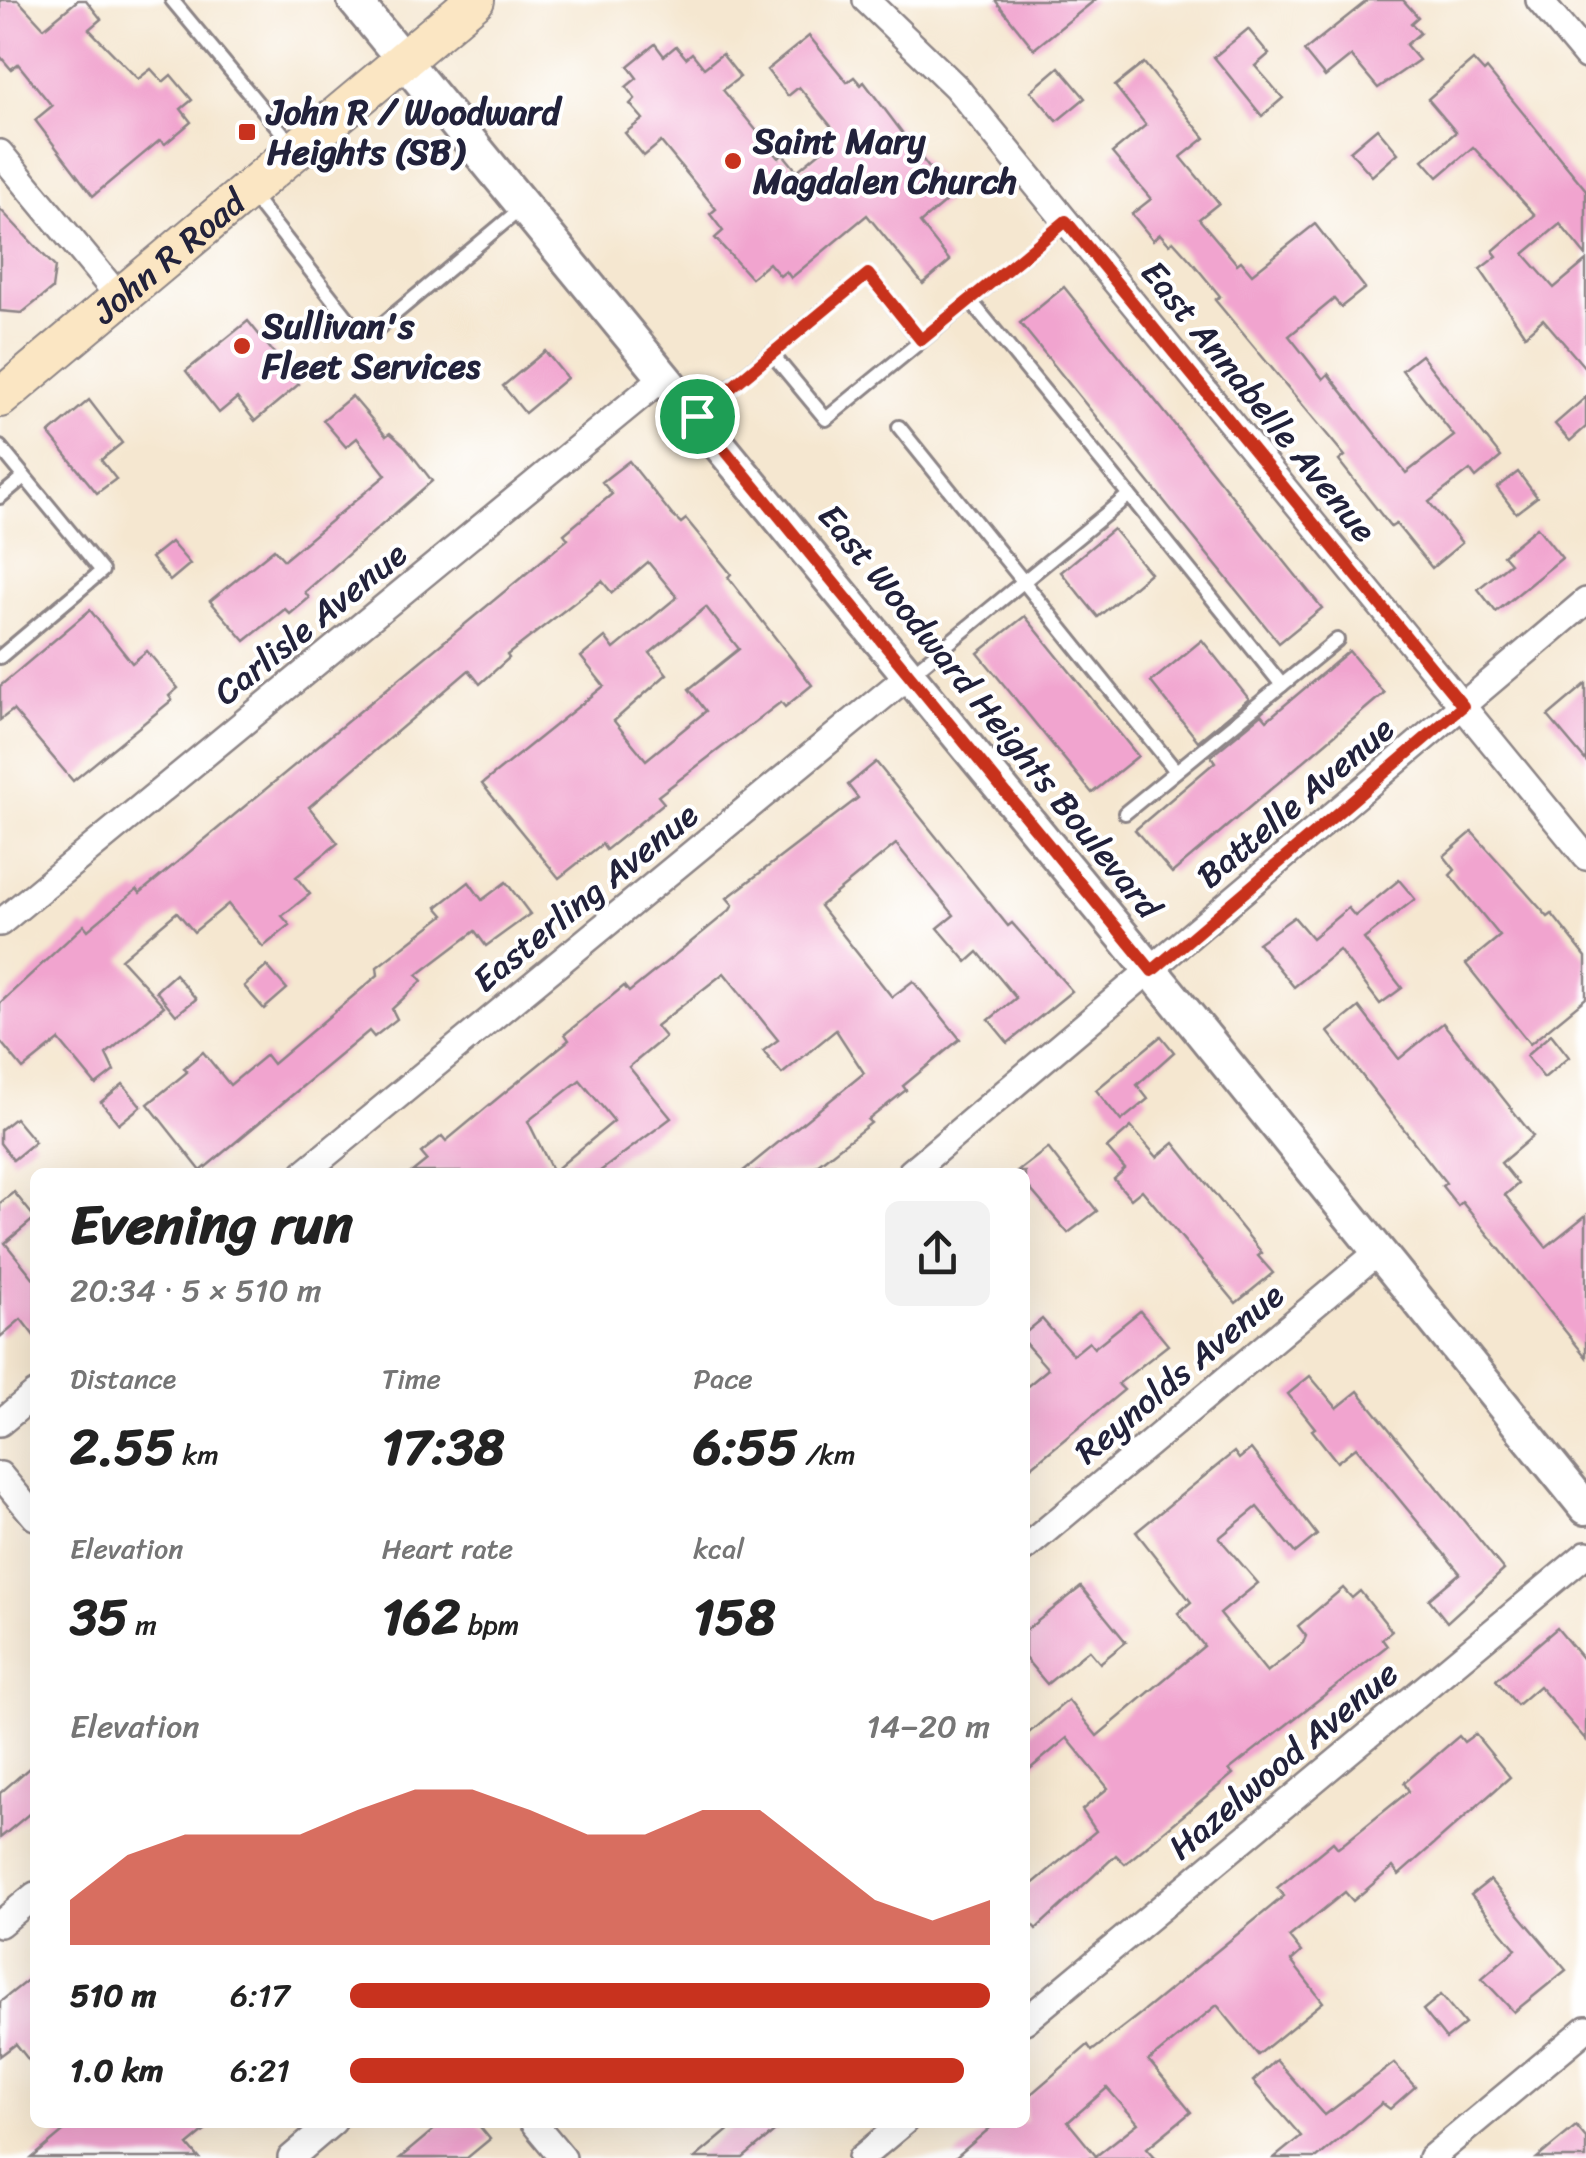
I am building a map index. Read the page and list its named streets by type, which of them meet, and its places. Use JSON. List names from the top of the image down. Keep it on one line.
{"streets":{"main road":["John R Road"],"street":["East Annabelle Avenue","Carlisle Avenue","East Woodward Heights Boulevard","Battelle Avenue","Easterling Avenue","Reynolds Avenue","Hazelwood Avenue"]},"crossings":[["John R Road","East Woodward Heights Boulevard"],["East Annabelle Avenue","Battelle Avenue"],["Carlisle Avenue","East Woodward Heights Boulevard"],["East Woodward Heights Boulevard","Battelle Avenue"],["East Woodward Heights Boulevard","Easterling Avenue"],["East Woodward Heights Boulevard","Reynolds Avenue"]],"places":{"transit":["John R / Woodward Heights (SB)"],"other":["Saint Mary Magdalen Church","Sullivan's Fleet Services"]},"page":{"heading":["Evening run","20:34 · 5 × 510 m"],"stats":[["Distance","2.55 km"],["Time","17:38"],["Pace","6:55 /km"],["Elevation","35 m"],["Heart rate","162 bpm"],["kcal","158"]],"chart":["Elevation","14–20 m"],"list":[{"name":"510 m","note":"6:17"},{"name":"1.0 km","note":"6:21"}]}}
